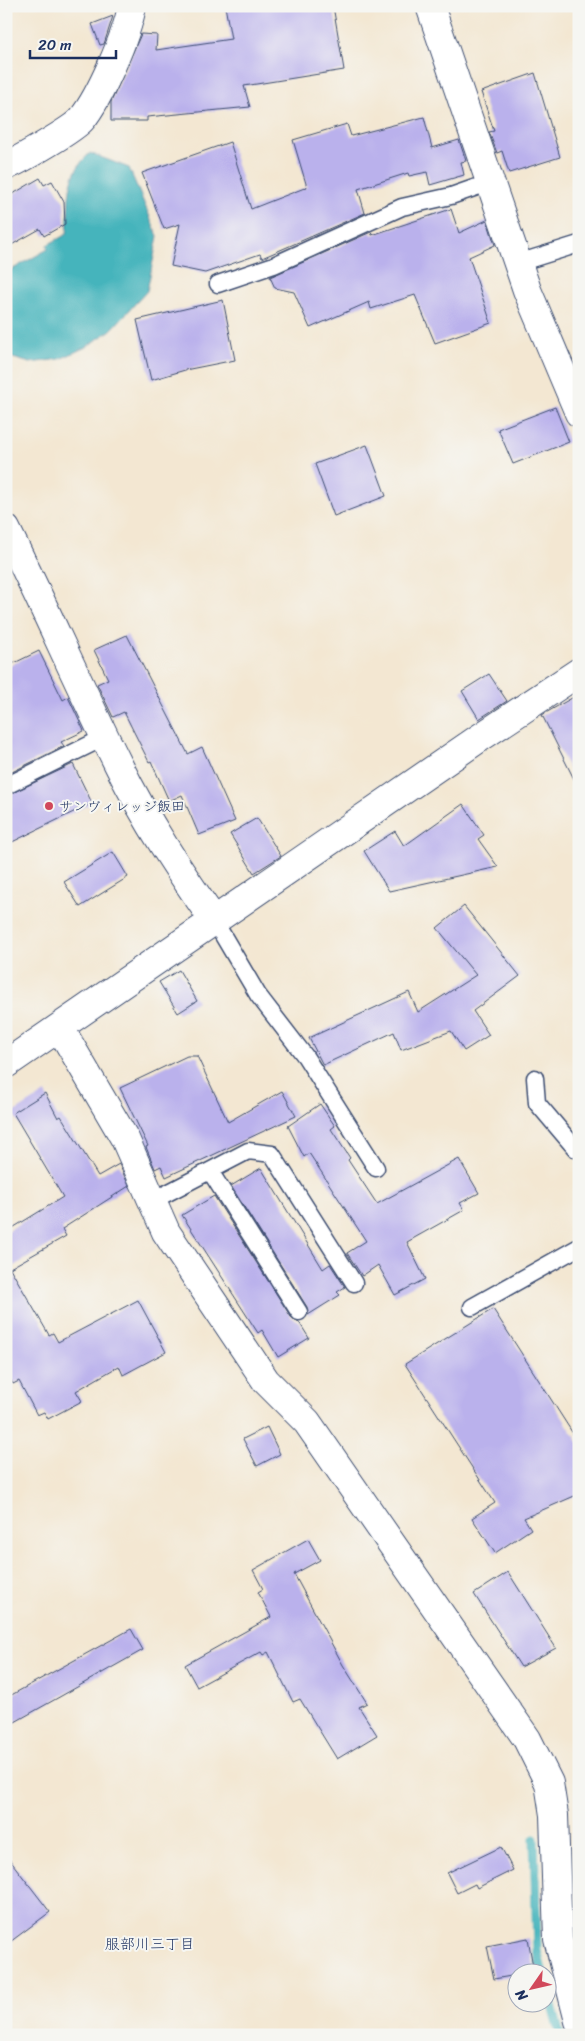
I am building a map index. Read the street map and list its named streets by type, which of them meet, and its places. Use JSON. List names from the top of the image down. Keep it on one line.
{"districts":["服部川三丁目"],"places":["サンヴィレッジ飯田"],"scale_bar":"20 m","north":"bottom left"}
